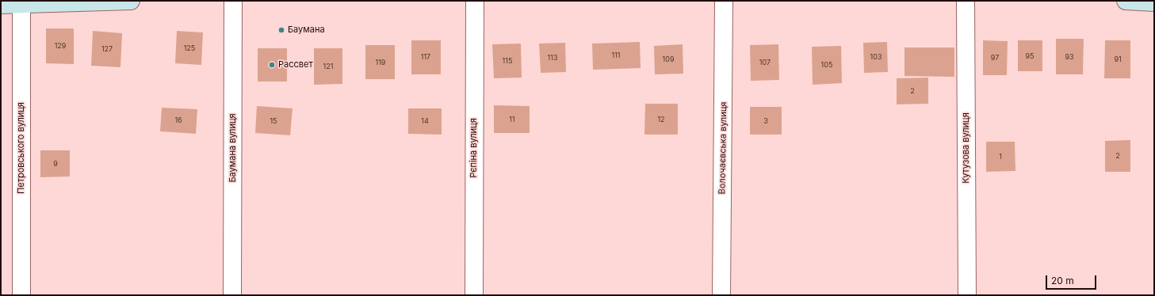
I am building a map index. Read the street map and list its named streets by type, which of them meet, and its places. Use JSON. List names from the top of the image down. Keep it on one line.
{"streets":{"street":["Петровського вулиця","Баумана вулиця","Рєпіна вулиця","Волочаєвська вулиця","Кутузова вулиця"]},"places":["Баумана","Рассвет"],"house_numbers":["129","125","127","111","95","117","103","93","113","97","109","91","115","119","107","105","121","2","11","12","16","15","14","3","2","1","9"],"scale_bar":"20 m"}
